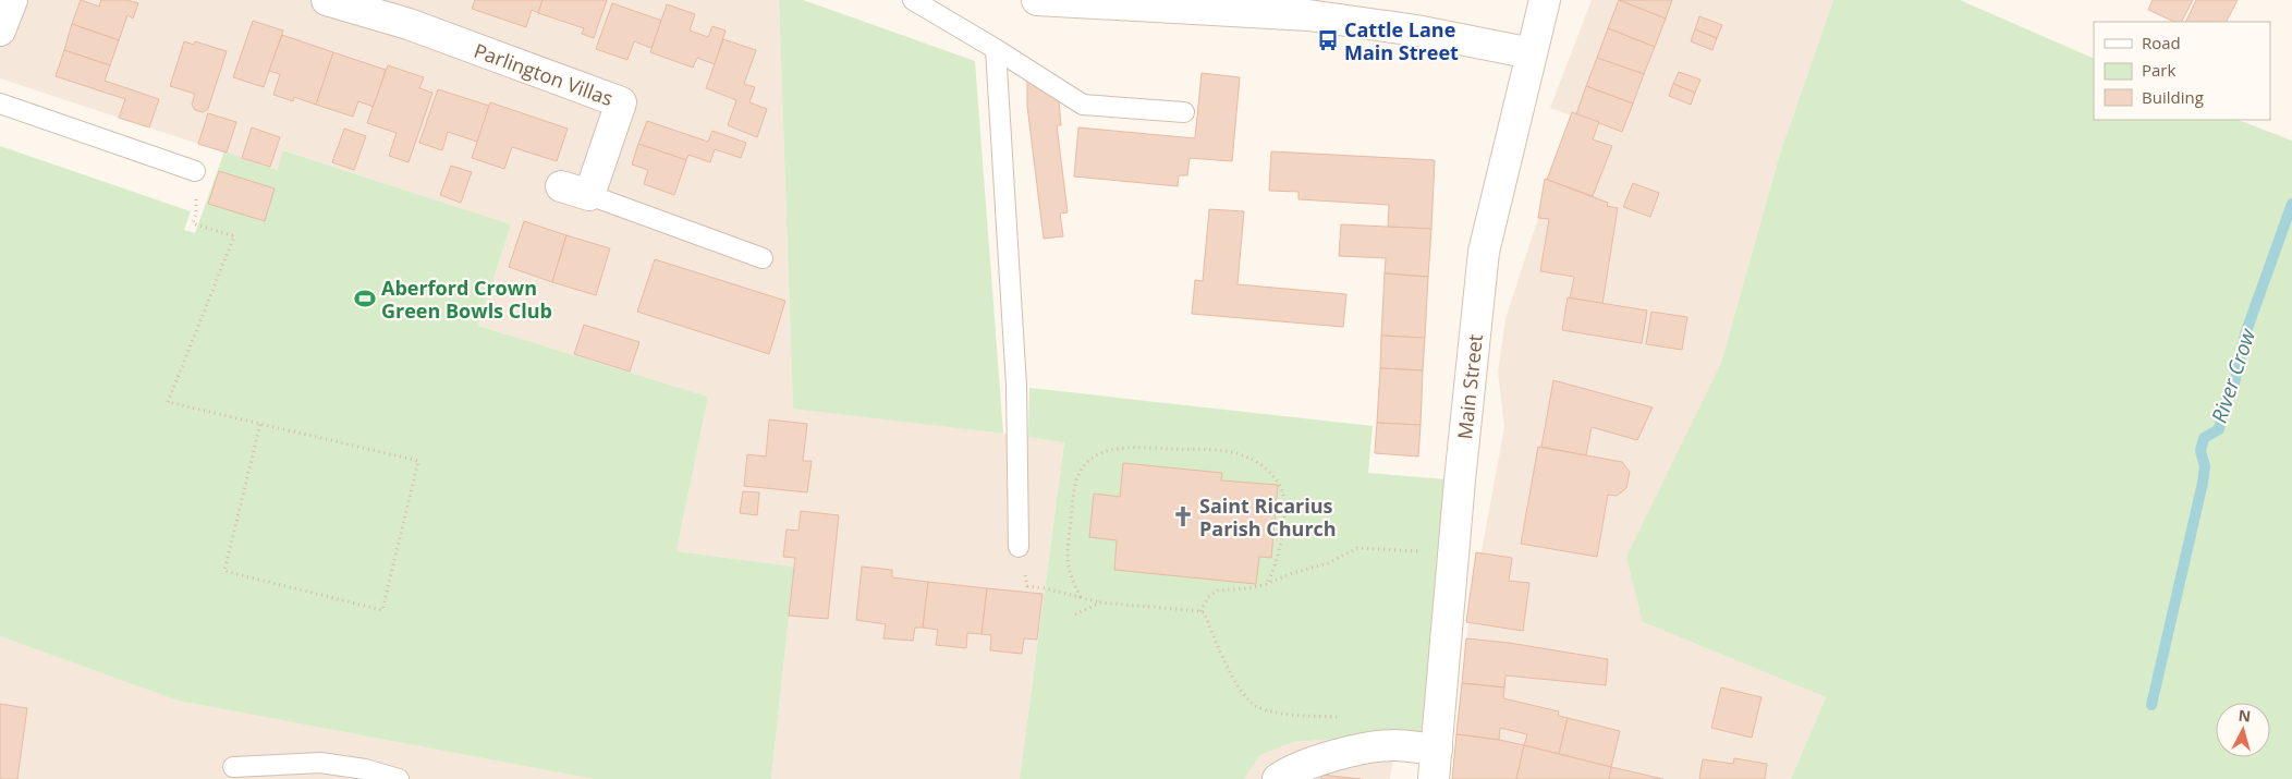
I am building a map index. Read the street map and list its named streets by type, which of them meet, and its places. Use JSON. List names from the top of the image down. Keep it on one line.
{"streets":{"street":["Parlington Villas","Main Street"]},"water":["River Crow"],"places":{"bus stop":["Cattle Lane Main Street"],"sports":["Aberford Crown Green Bowls Club"],"church":["Saint Ricarius Parish Church"]},"legend":["Road","Park","Building"],"north":"top"}
